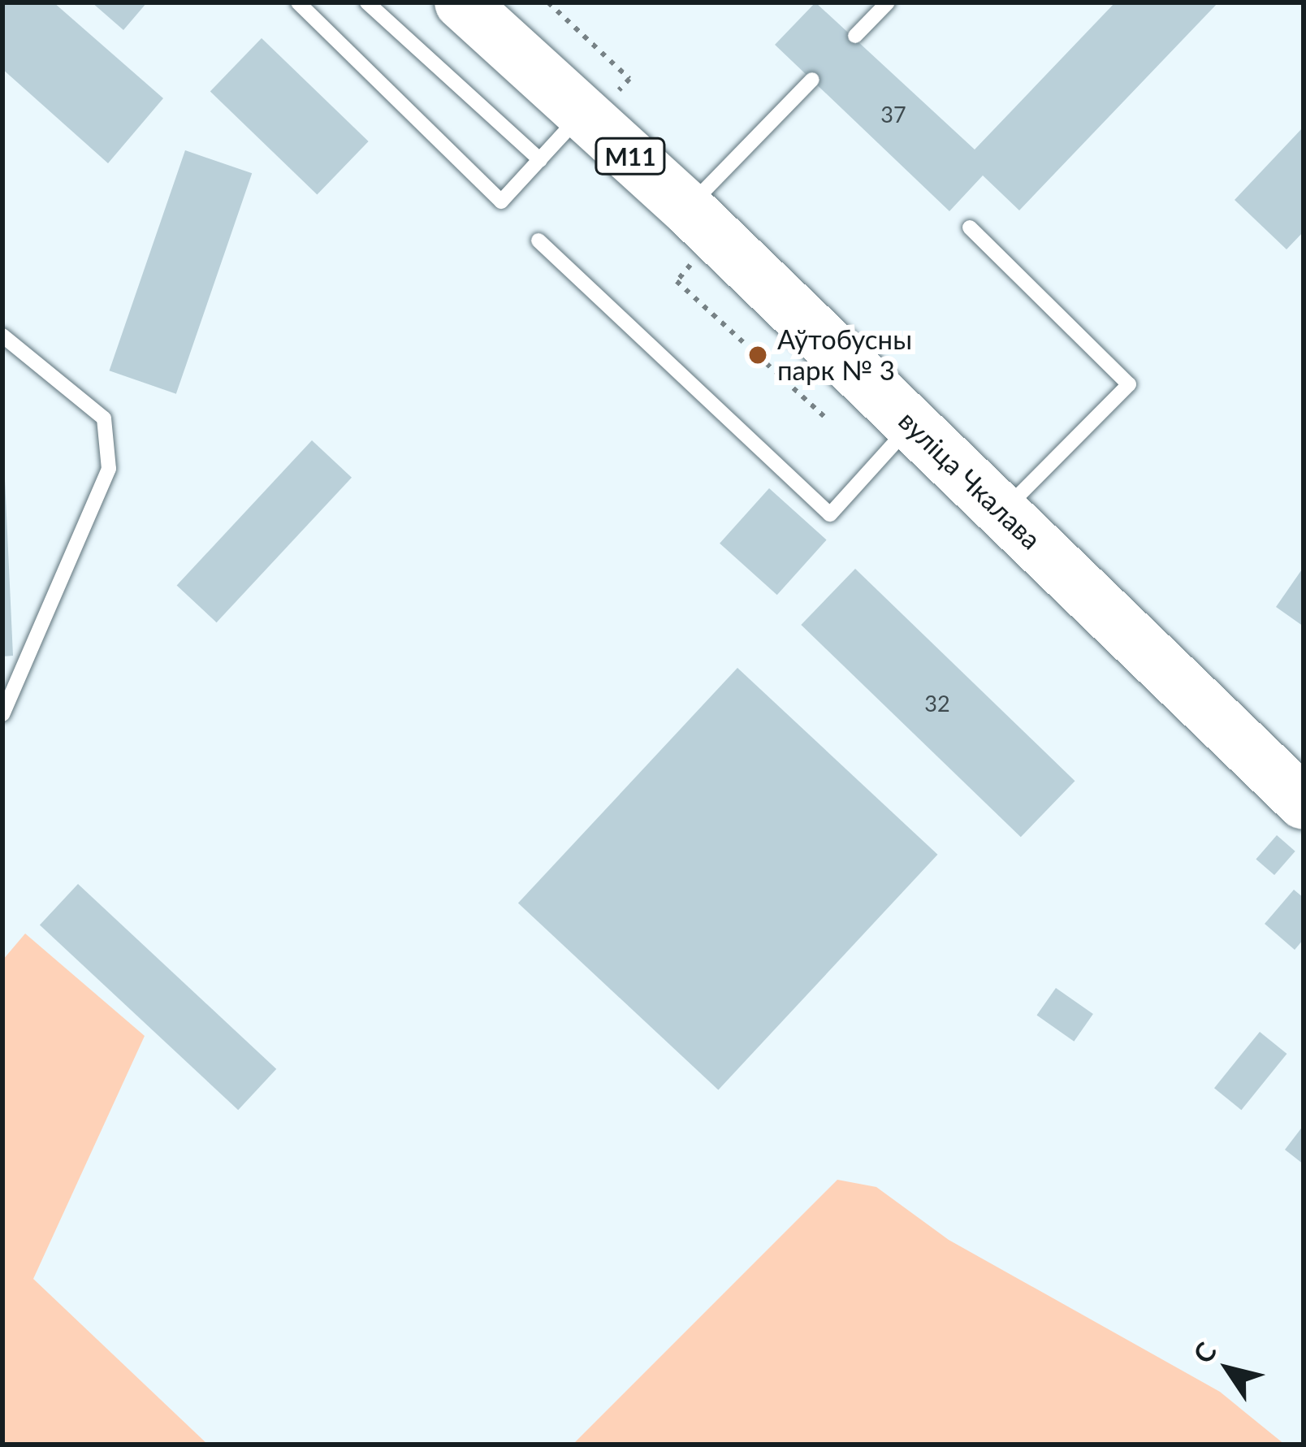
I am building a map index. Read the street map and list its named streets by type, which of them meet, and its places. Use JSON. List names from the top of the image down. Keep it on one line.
{"streets":{"highway":["М11","вуліца Чкалава"]},"places":["Аўтобусны парк № 3"],"house_numbers":["37","32"],"north":"top left"}
